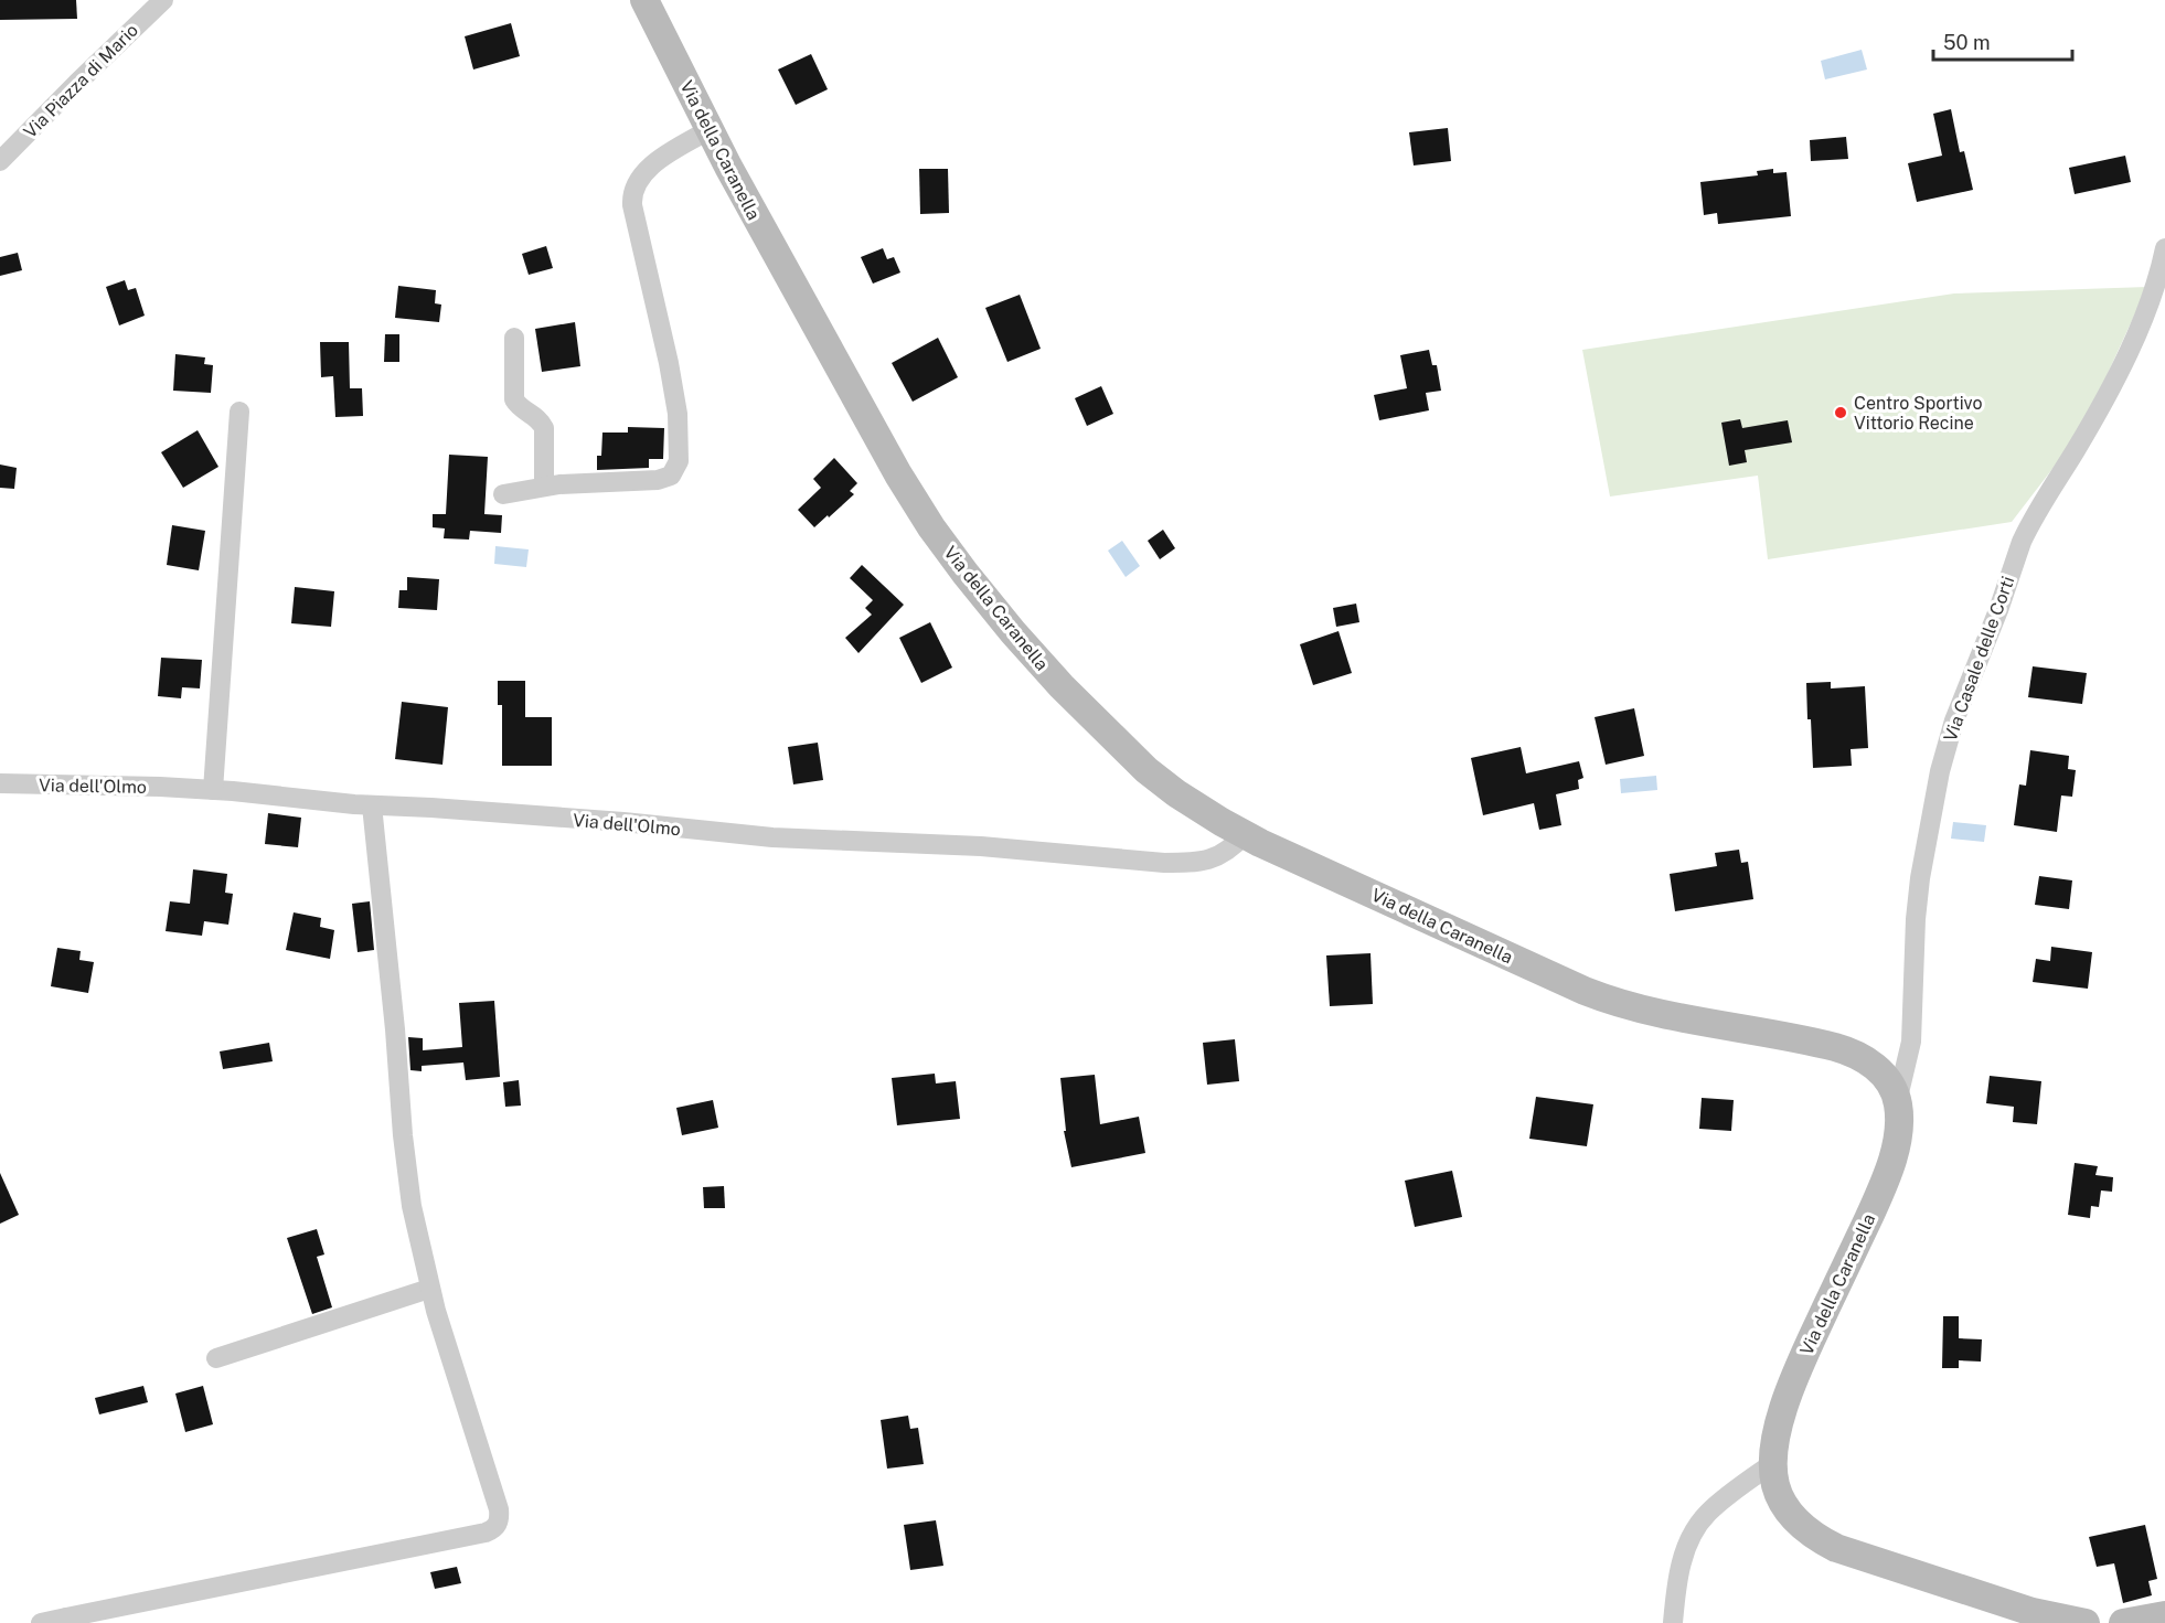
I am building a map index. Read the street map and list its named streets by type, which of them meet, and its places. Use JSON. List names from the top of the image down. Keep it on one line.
{"streets":{"main road":["Via della Caranella"],"street":["Via Piazza di Mario","Via Casale delle Corti","Via dell'Olmo"]},"crossings":[["Via della Caranella","Via Casale delle Corti"],["Via della Caranella","Via dell'Olmo"]],"places":["Centro Sportivo Vittorio Recine"],"scale_bar":"50 m"}
